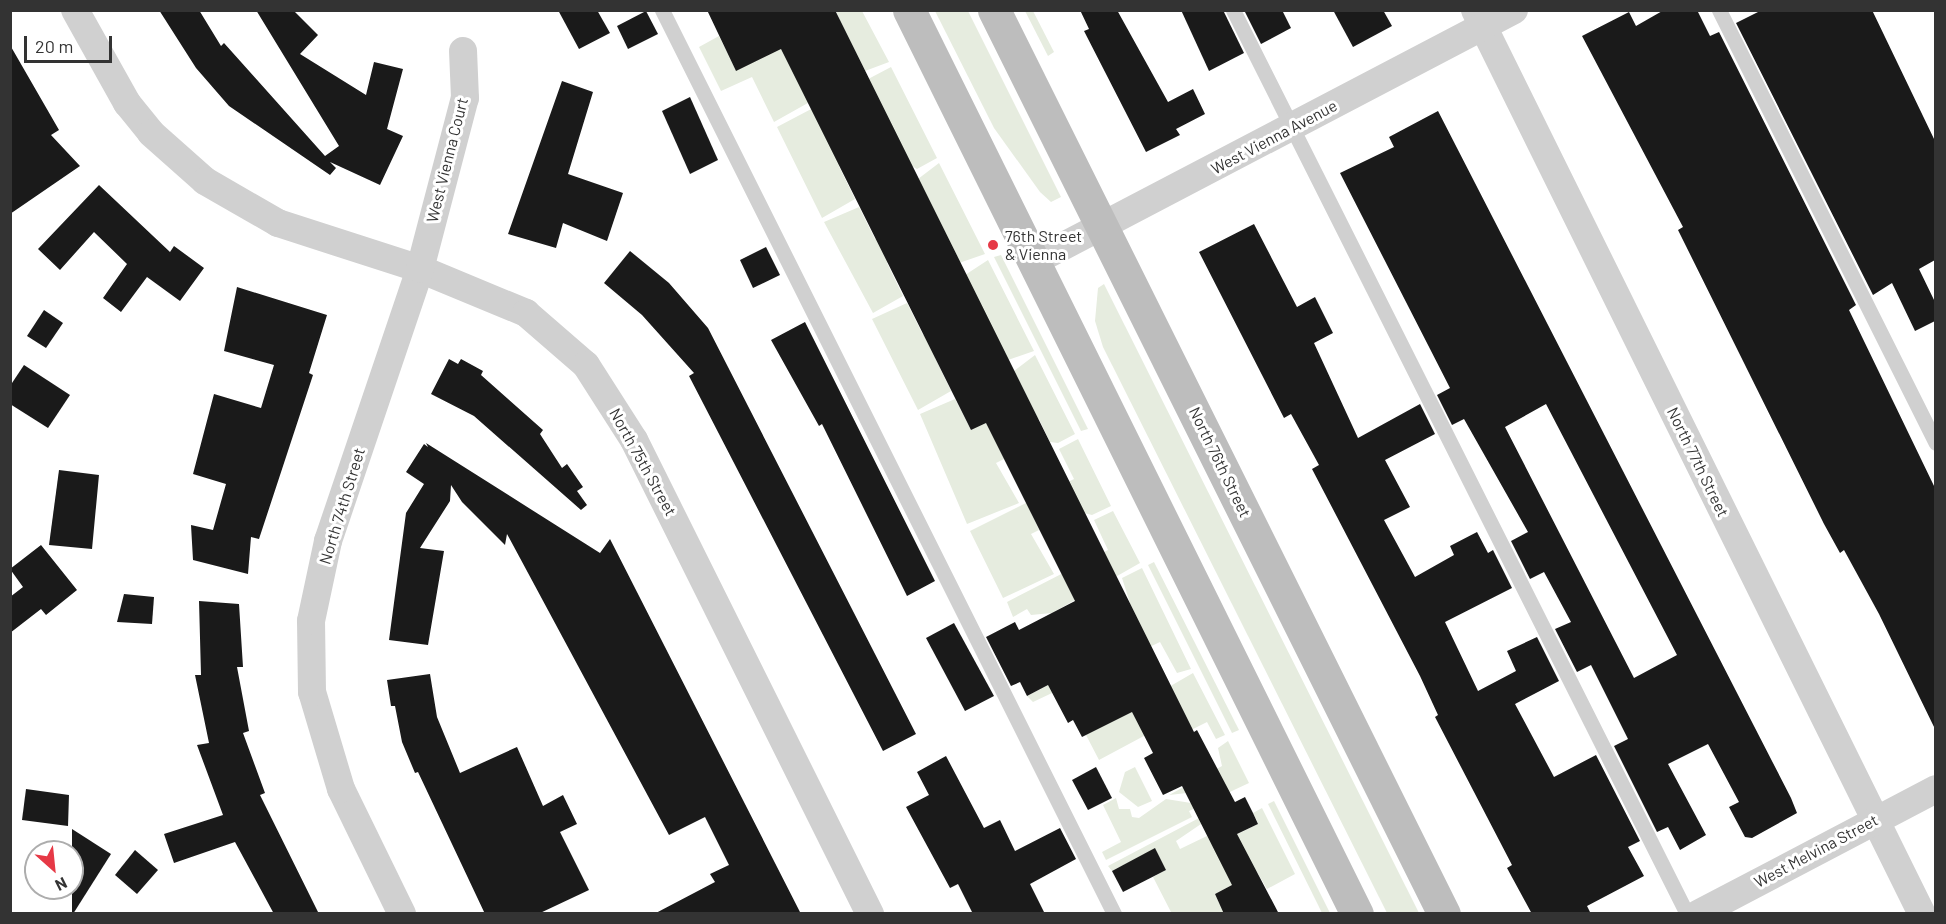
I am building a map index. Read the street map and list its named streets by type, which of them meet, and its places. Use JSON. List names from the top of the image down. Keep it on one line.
{"streets":{"main road":["North 76th Street"],"street":["West Vienna Avenue","West Vienna Court","North 75th Street","North 77th Street","North 74th Street","West Melvina Street"]},"crossings":[["West Vienna Avenue","North 76th Street"],["West Vienna Avenue","North 77th Street"],["West Vienna Court","North 75th Street"],["West Vienna Court","North 74th Street"],["North 75th Street","North 74th Street"],["North 77th Street","West Melvina Street"]],"places":["76th Street & Vienna"],"scale_bar":"20 m","north":"bottom right"}
